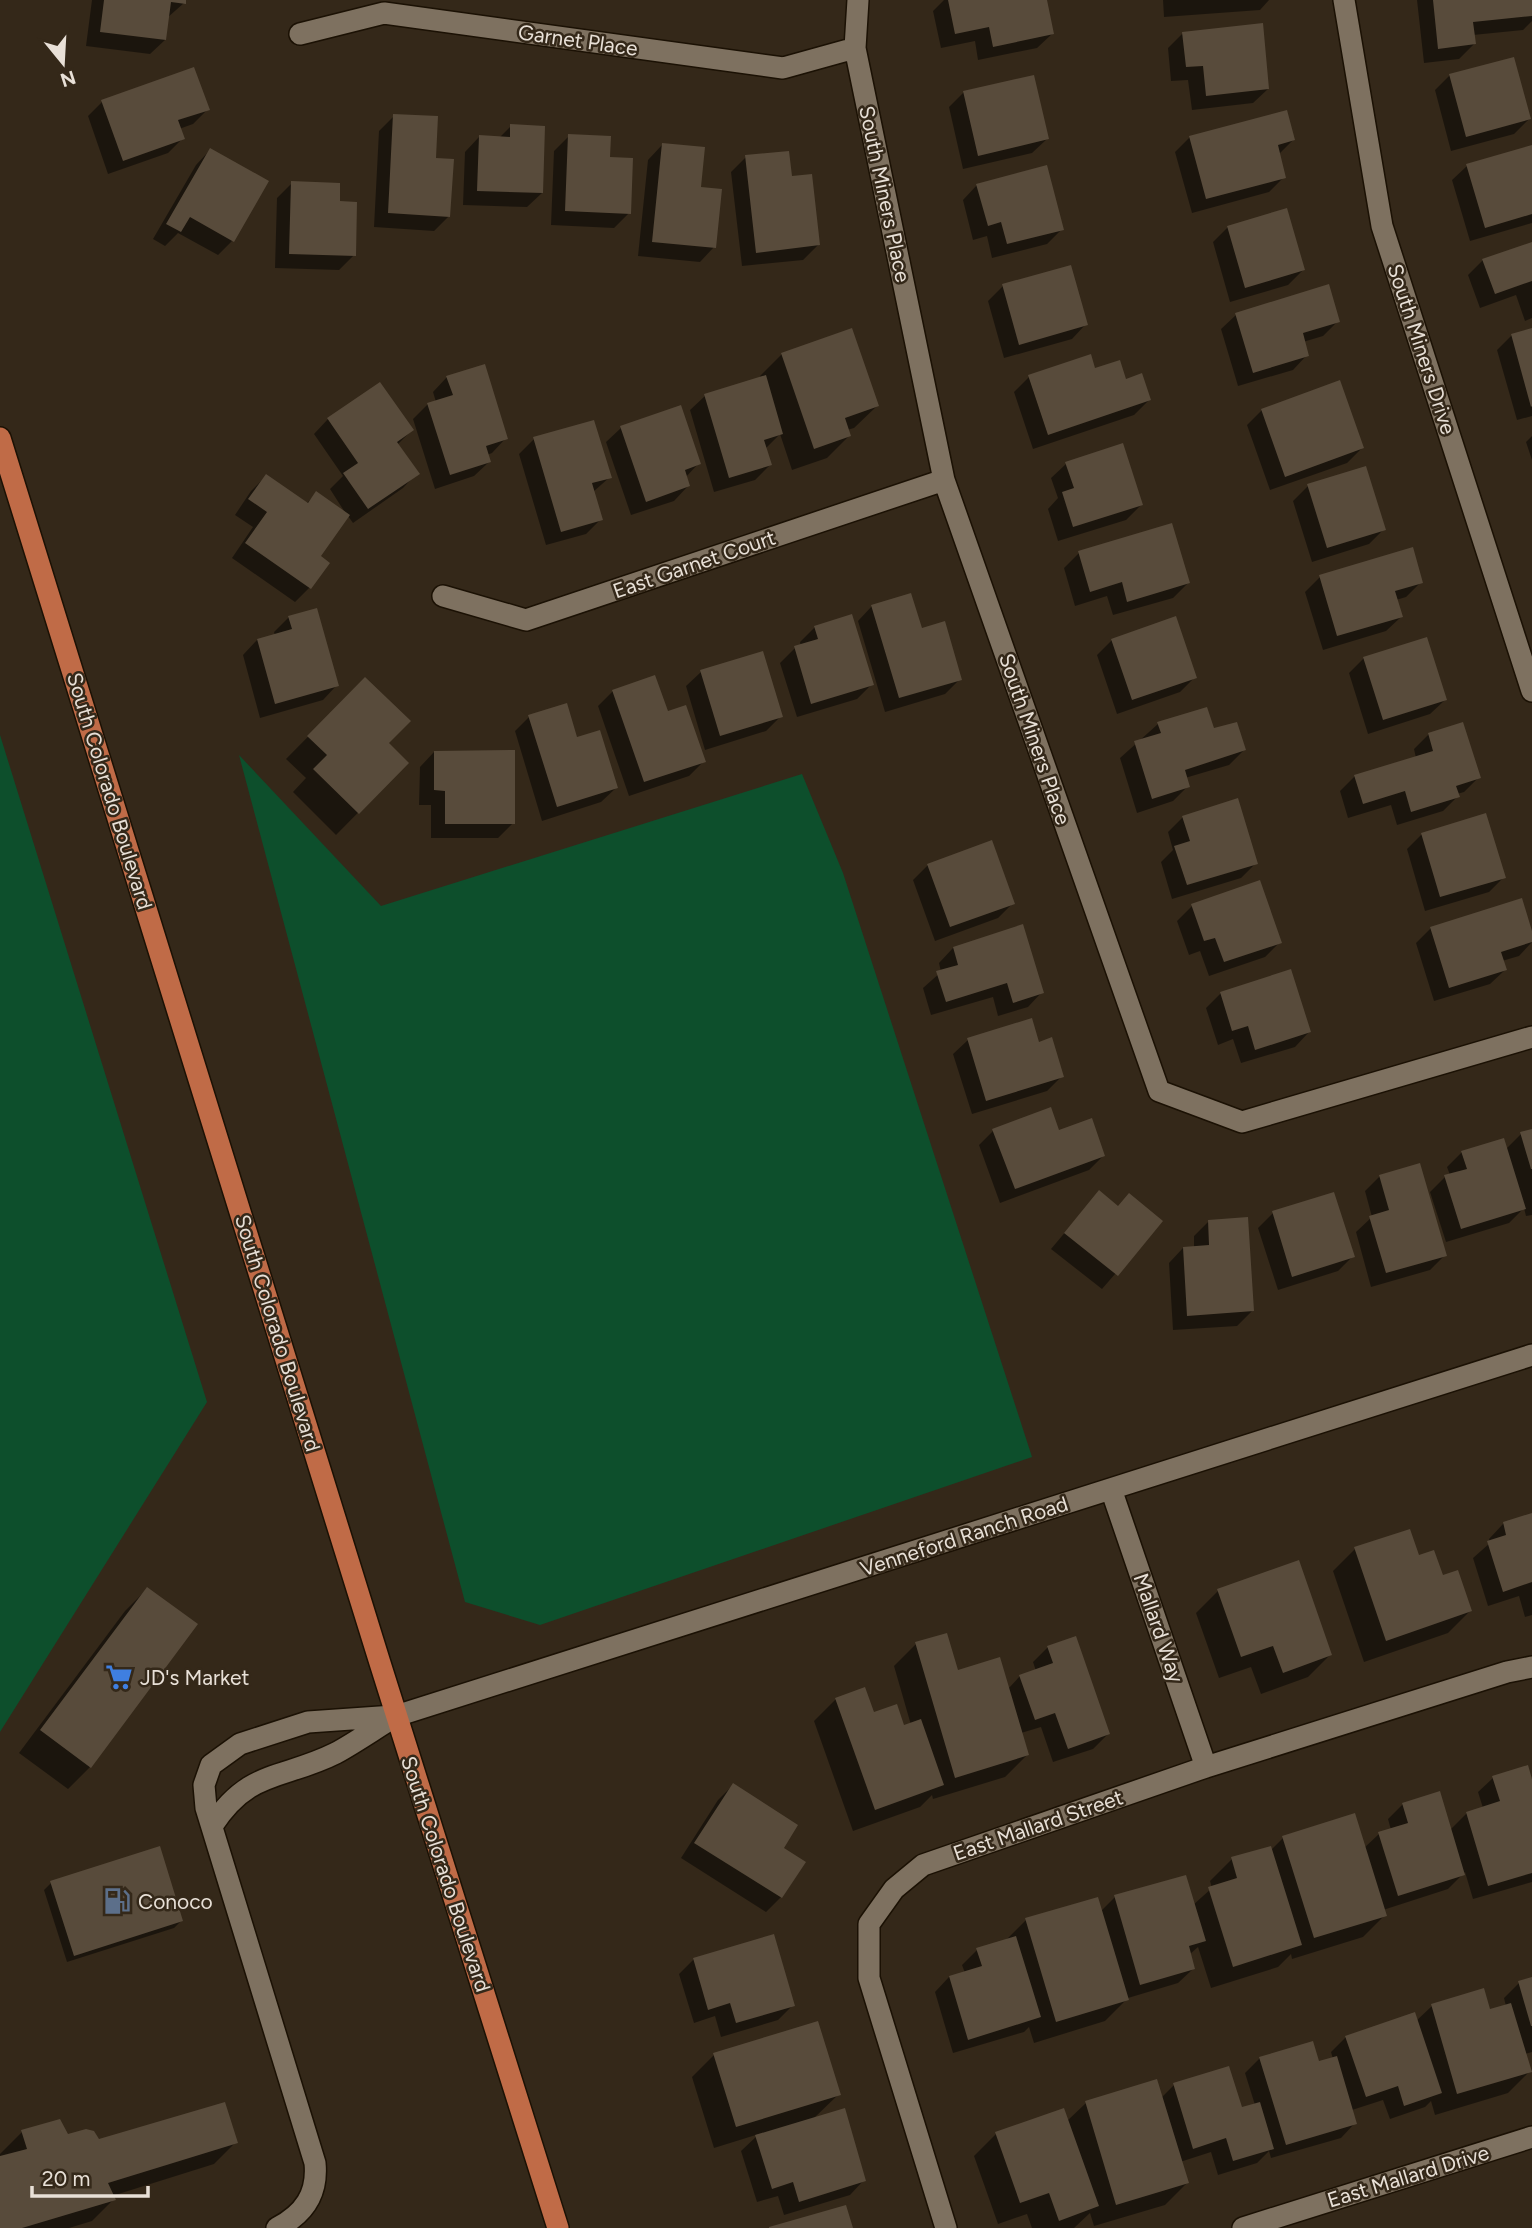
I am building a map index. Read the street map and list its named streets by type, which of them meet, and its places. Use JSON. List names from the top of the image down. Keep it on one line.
{"streets":{"main road":["South Colorado Boulevard"],"street":["Garnet Place","South Miners Place","South Miners Drive","East Garnet Court","Venneford Ranch Road","Mallard Way","East Mallard Street","East Mallard Drive"]},"crossings":[["Garnet Place","South Miners Place"],["South Miners Place","East Garnet Court"],["South Colorado Boulevard","Venneford Ranch Road"],["Venneford Ranch Road","Mallard Way"],["Mallard Way","East Mallard Street"]],"places":{"supermarket":["JD's Market"],"fuel station":["Conoco"]},"scale_bar":"20 m","north":"bottom"}
